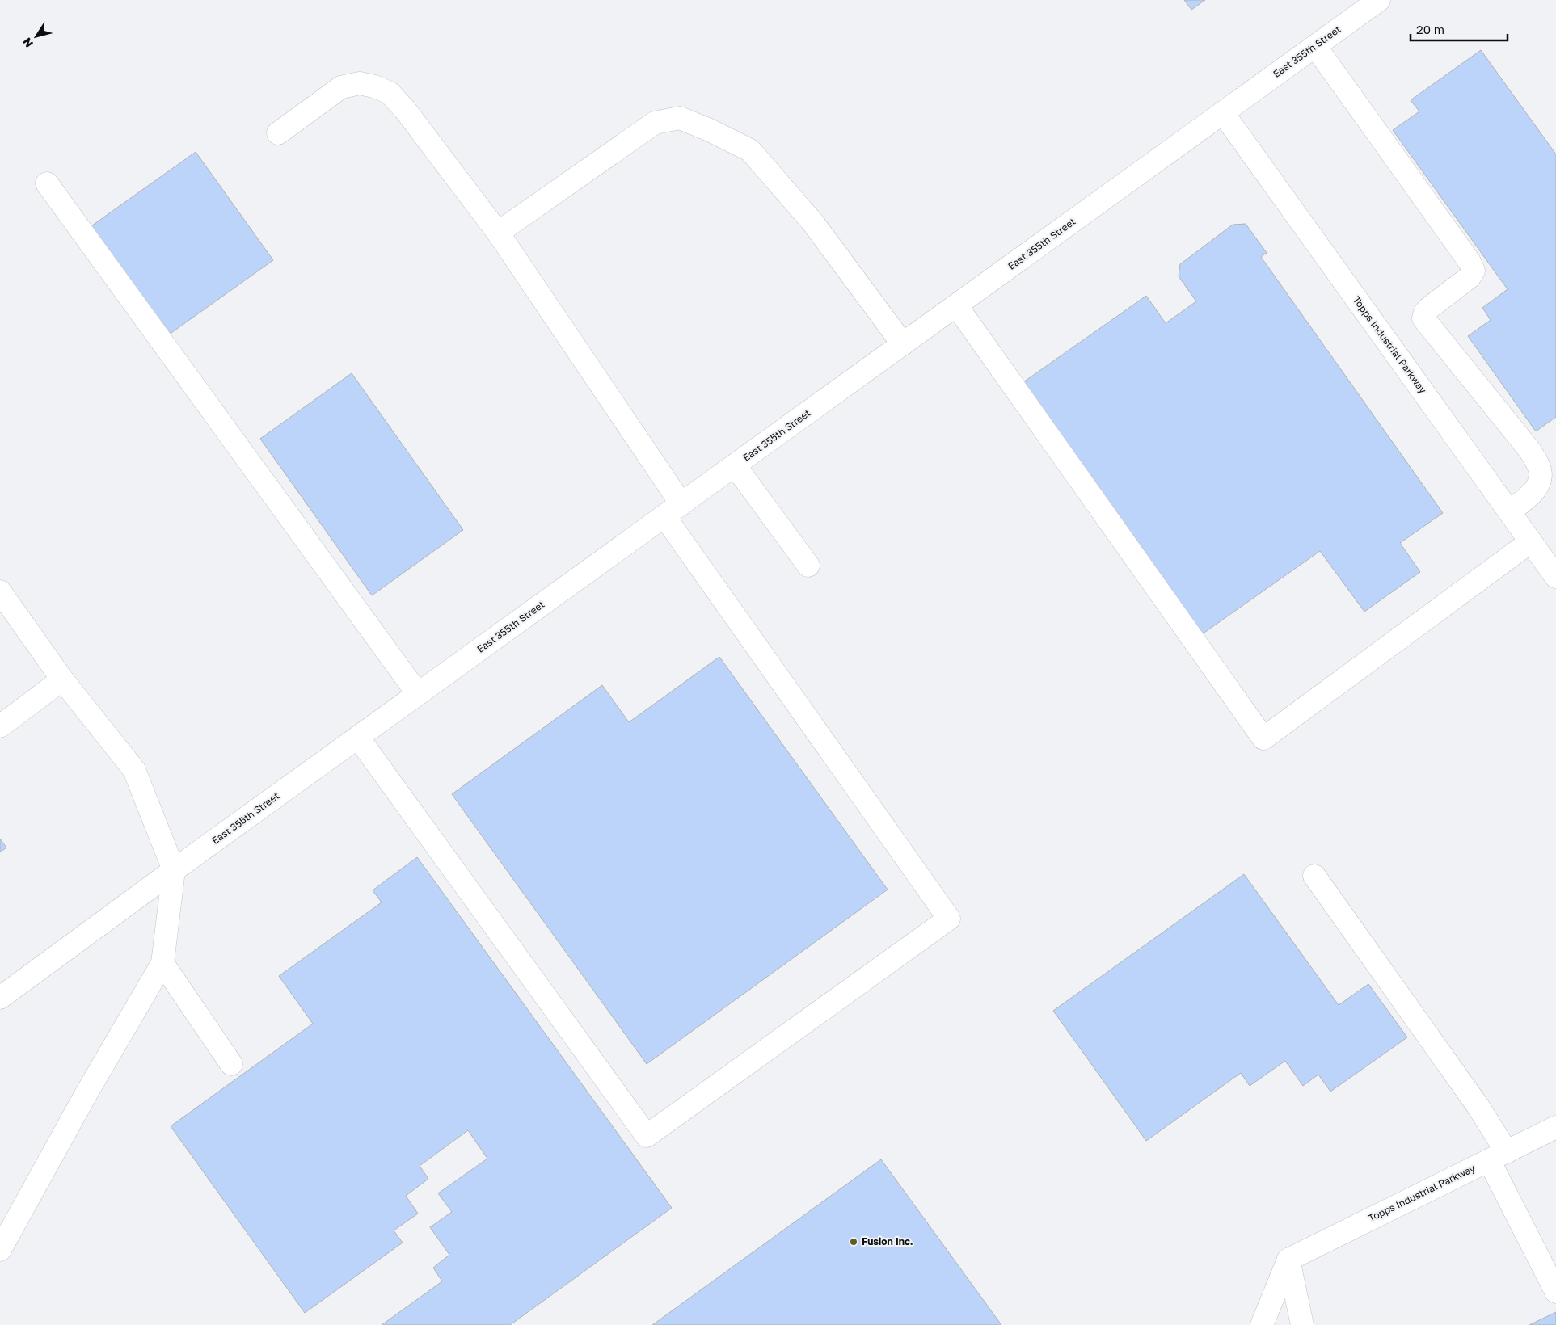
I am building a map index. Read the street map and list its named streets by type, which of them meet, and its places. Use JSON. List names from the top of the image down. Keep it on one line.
{"streets":{"street":["East 355th Street","Topps Industrial Parkway"]},"crossings":[["East 355th Street","Topps Industrial Parkway"]],"places":["Fusion Inc."],"scale_bar":"20 m","north":"bottom left"}
